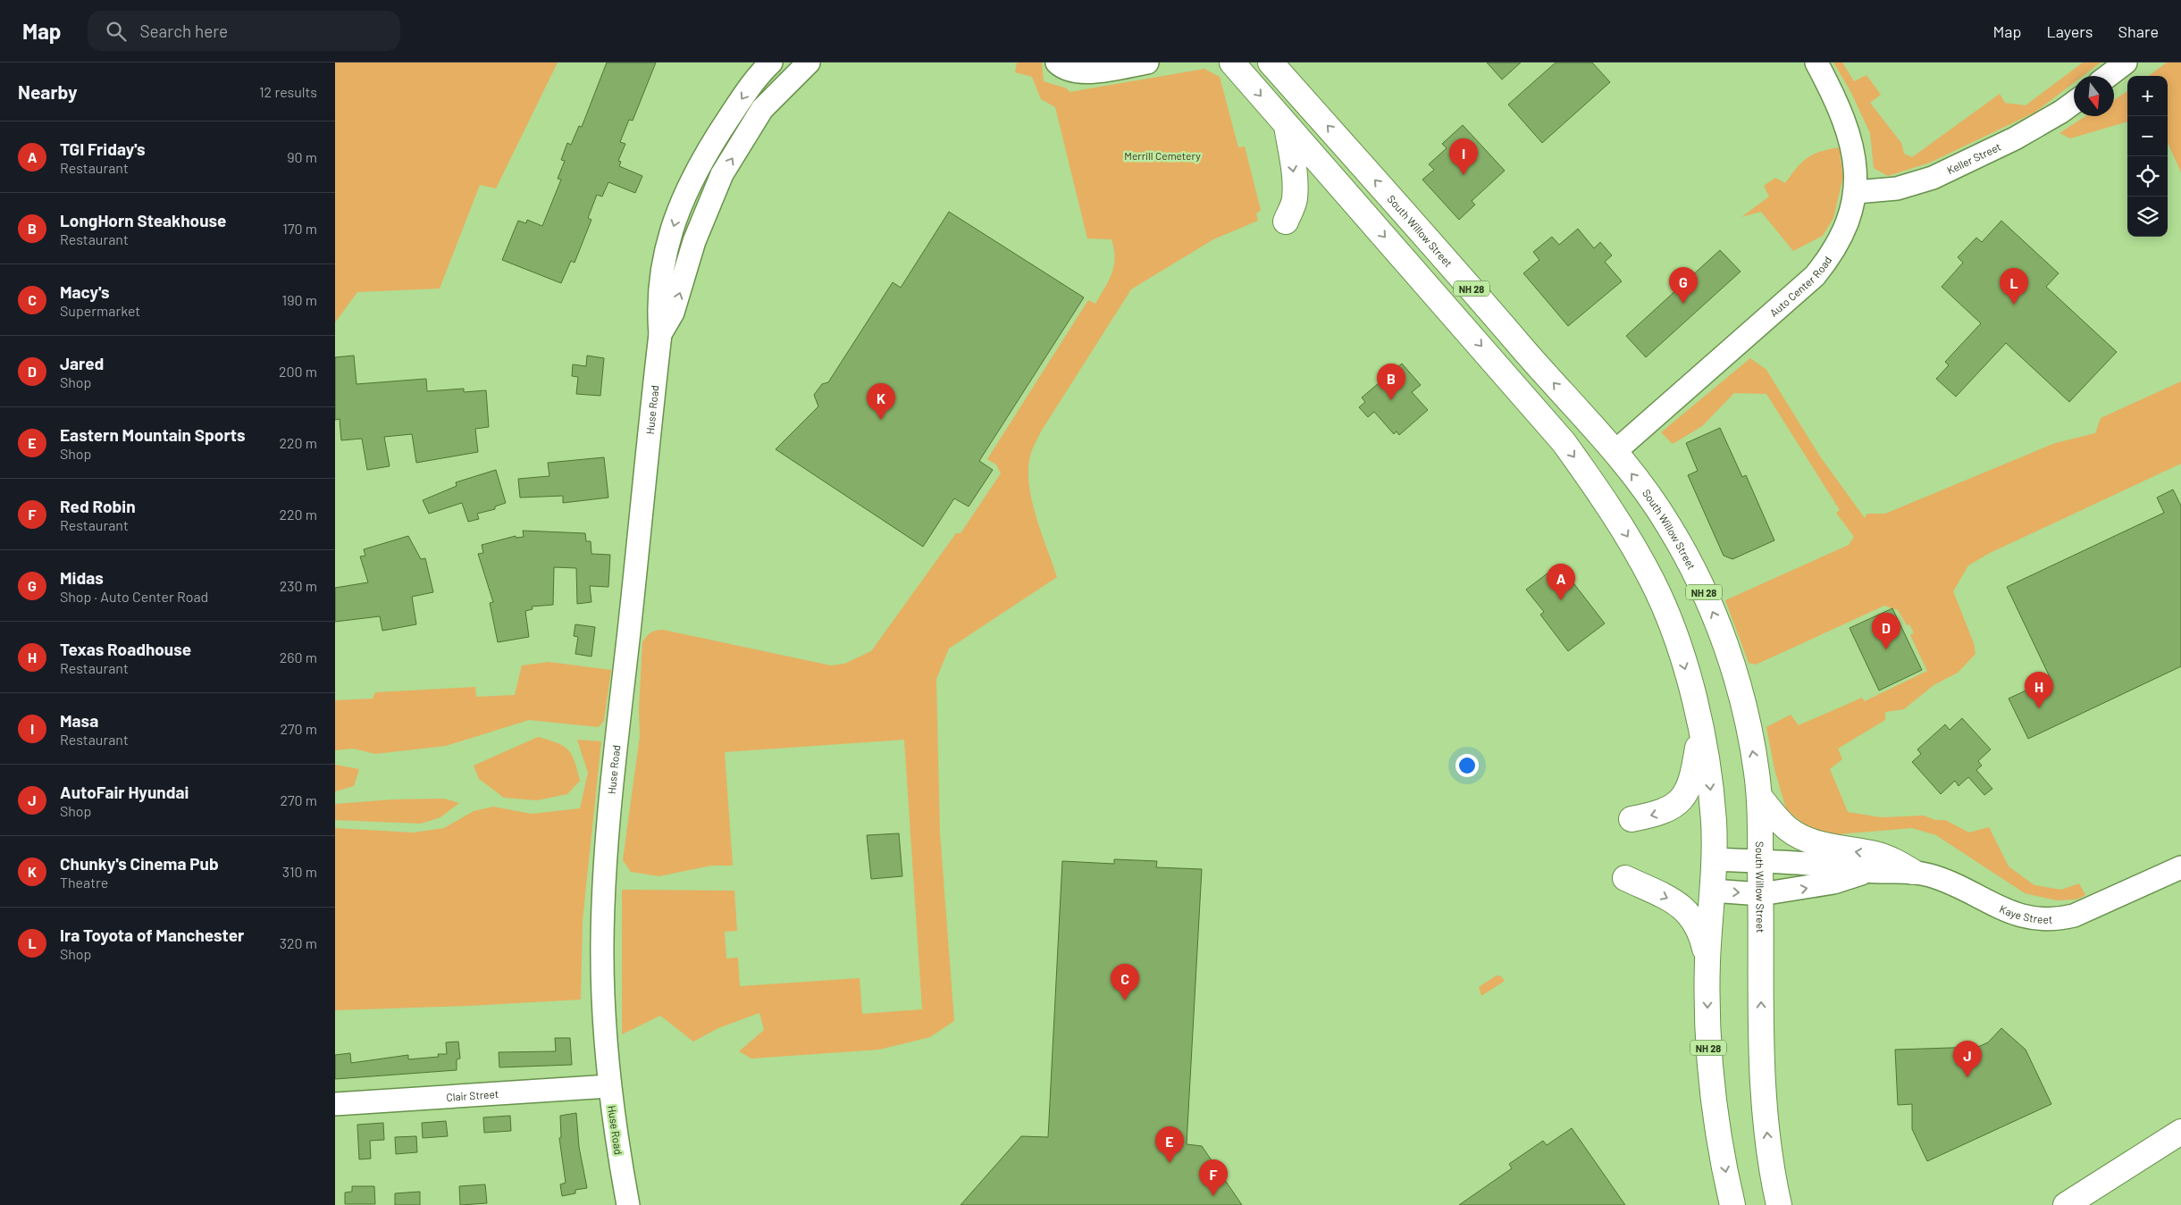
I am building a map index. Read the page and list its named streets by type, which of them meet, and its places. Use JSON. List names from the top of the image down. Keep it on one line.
{"streets":{"main road":["South Willow Street","NH 28"],"street":["Keller Street","Auto Center Road","Huse Road","Kaye Street","Clair Street"]},"crossings":[["Keller Street","Auto Center Road"],["South Willow Street","Auto Center Road"],["South Willow Street","Kaye Street"],["NH 28","Kaye Street"],["Huse Road","Clair Street"]],"parks":["Merrill Cemetery"],"north":"bottom","page":{"header":"Map","search":"Search here","nav":["Map","Layers","Share"],"heading":["Nearby","12 results"],"map_buttons":["+","−"],"list":[{"mark":"A","name":"TGI Friday's","note":"Restaurant","value":"90 m"},{"mark":"B","name":"LongHorn Steakhouse","note":"Restaurant","value":"170 m"},{"mark":"C","name":"Macy's","note":"Supermarket","value":"190 m"},{"mark":"D","name":"Jared","note":"Shop","value":"200 m"},{"mark":"E","name":"Eastern Mountain Sports","note":"Shop","value":"220 m"},{"mark":"F","name":"Red Robin","note":"Restaurant","value":"220 m"},{"mark":"G","name":"Midas","note":"Shop · Auto Center Road","value":"230 m"},{"mark":"H","name":"Texas Roadhouse","note":"Restaurant","value":"260 m"},{"mark":"I","name":"Masa","note":"Restaurant","value":"270 m"},{"mark":"J","name":"AutoFair Hyundai","note":"Shop","value":"270 m"},{"mark":"K","name":"Chunky's Cinema Pub","note":"Theatre","value":"310 m"},{"mark":"L","name":"Ira Toyota of Manchester","note":"Shop","value":"320 m"}],"pins":["I","G","L","B","K","A","D","H","C","J","E","F"]}}
